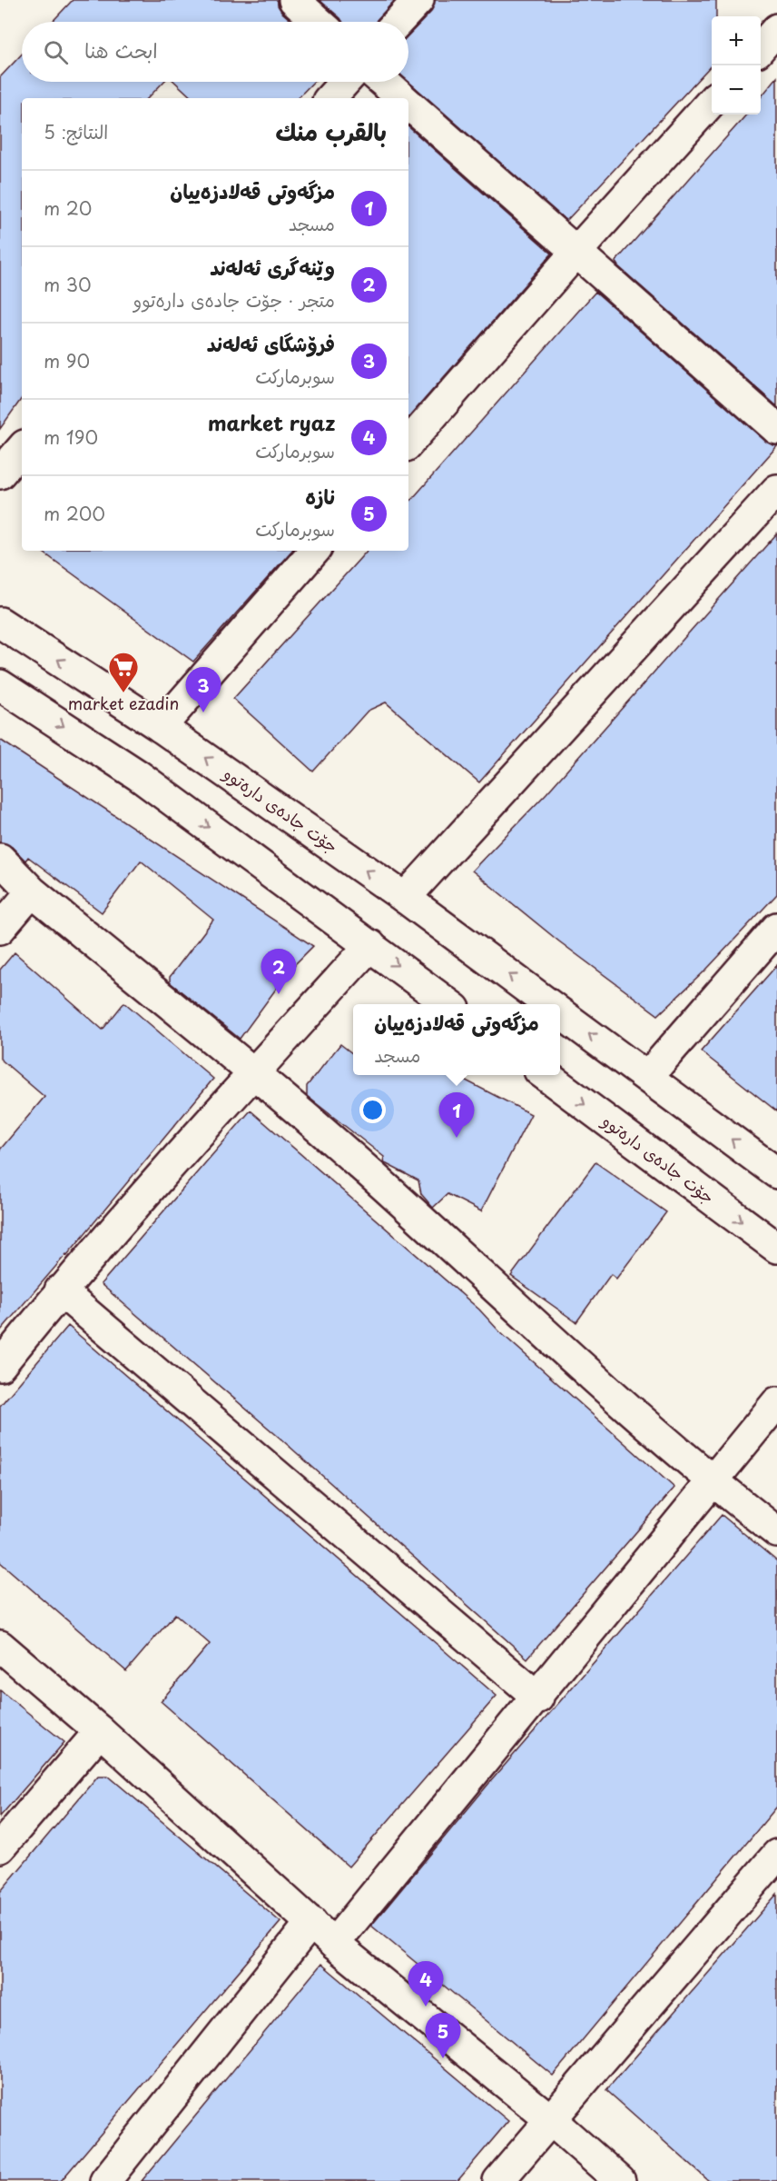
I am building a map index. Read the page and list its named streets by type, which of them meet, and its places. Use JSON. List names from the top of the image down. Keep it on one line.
{"streets":{"street":["جۆت جادەی دارەتوو"]},"places":{"supermarket":["market ezadin"]},"page":{"map_buttons":["+","−"],"search":"ابحث هنا","heading":["بالقرب منك","النتائج: 5"],"list":[{"mark":"1","name":"مزگەوتی قەلادزەییان","note":"مسجد","value":"20 m"},{"mark":"2","name":"وێنەگری ئەلەند","note":"متجر · جۆت جادەی دارەتوو","value":"30 m"},{"mark":"3","name":"فرۆشگای ئەلەند","note":"سوبرماركت","value":"90 m"},{"mark":"4","name":"market ryaz","note":"سوبرماركت","value":"190 m"},{"mark":"5","name":"نازە","note":"سوبرماركت","value":"200 m"}],"pins":["3","2","1","4","5"],"popup":["مزگەوتی قەلادزەییان","مسجد"]}}
